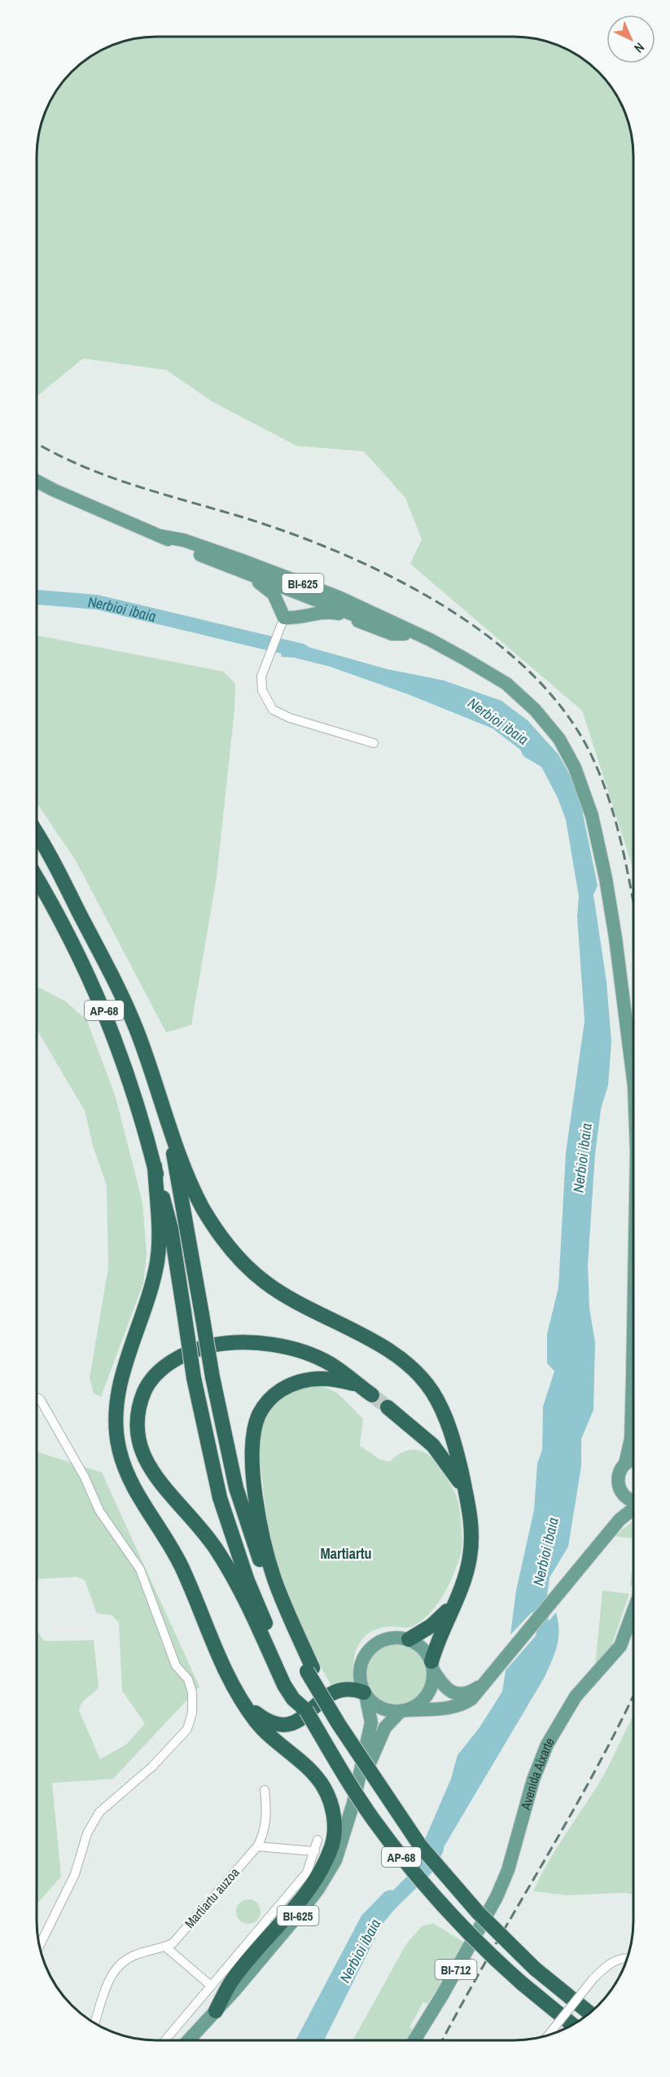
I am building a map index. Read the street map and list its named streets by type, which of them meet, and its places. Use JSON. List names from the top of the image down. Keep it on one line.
{"streets":{"highway":["AP-68"],"main road":["BI-625","Avenida Aixarte","BI-712"],"street":["Martiartu auzoa"]},"districts":["Martiartu"],"water":["Nerbioi ibaia"],"north":"bottom right"}
